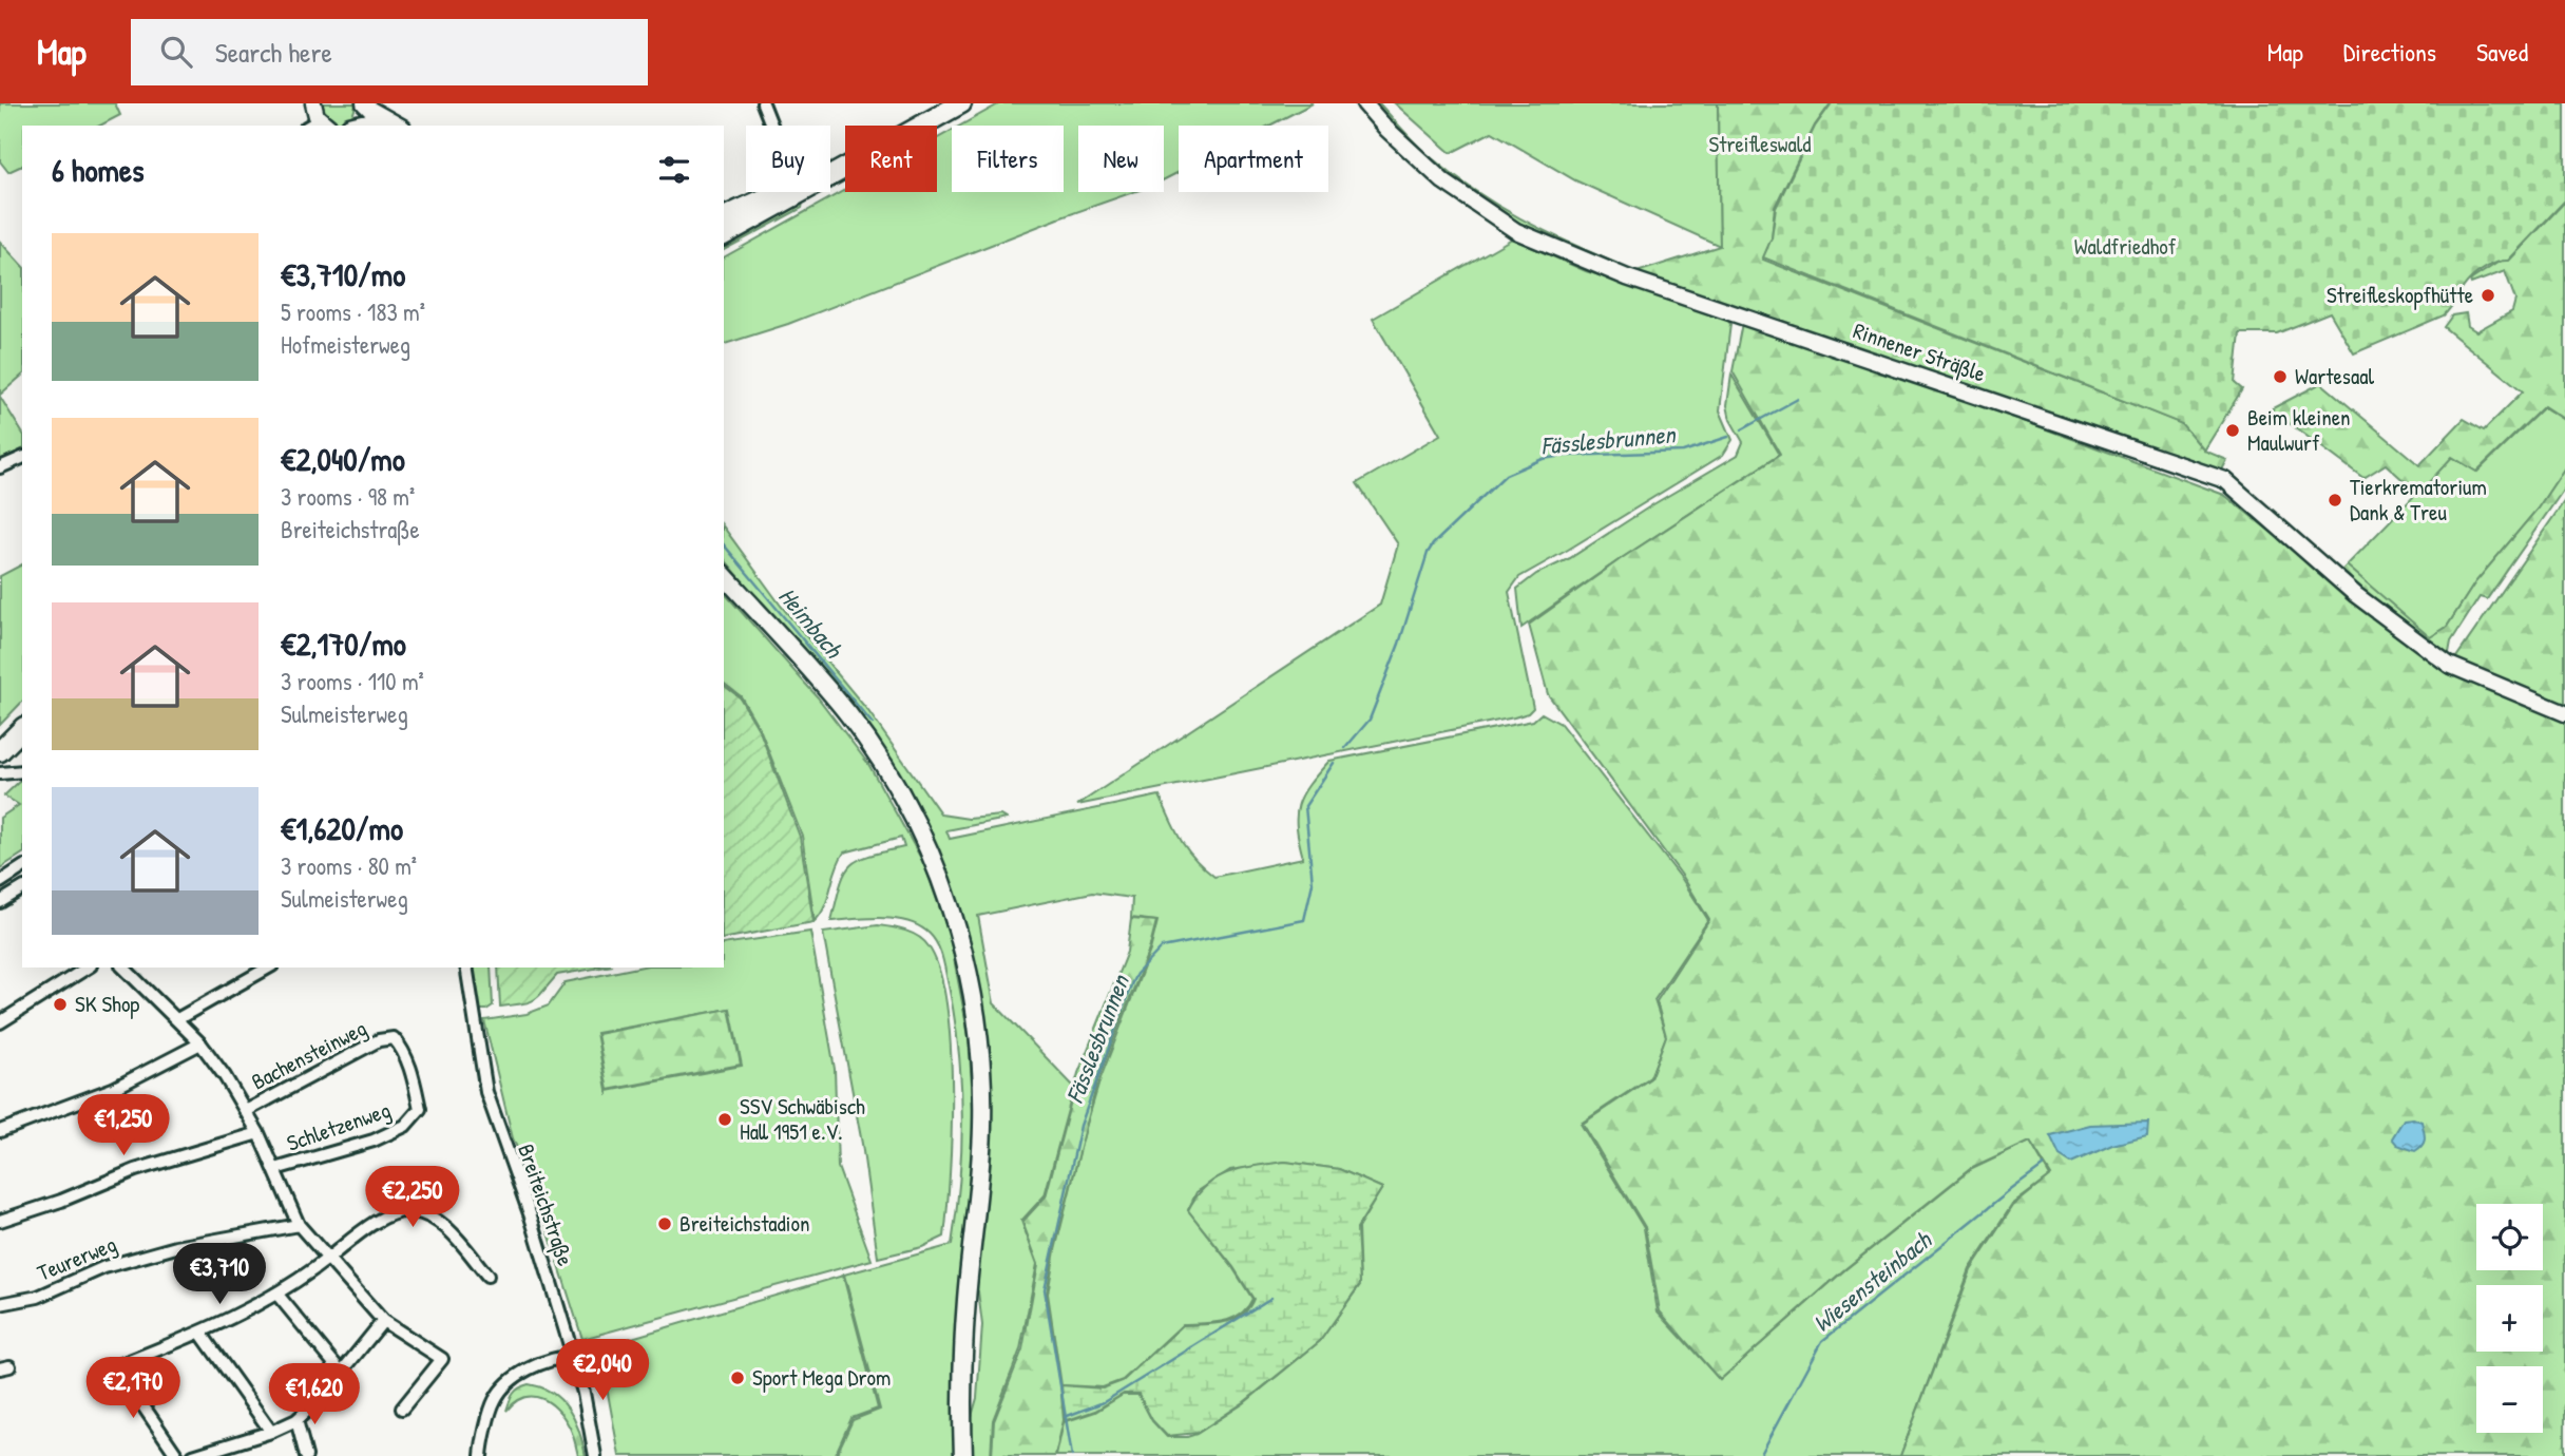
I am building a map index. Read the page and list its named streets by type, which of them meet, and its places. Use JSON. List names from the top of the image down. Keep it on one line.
{"streets":{"street":["Rinnener Sträßle","Bachensteinweg","Schletzenweg","Breiteichstraße","Teurerweg"]},"crossings":[["Bachensteinweg","Schletzenweg"]],"water":["Fässlesbrunnen","Heimbach","Wiesensteinbach"],"parks":["Streifleswald","Waldfriedhof"],"places":["Streifleskopfhütte","Wartesaal","Beim kleinen Maulwurf","Tierkrematorium Dank & Treu","SK Shop","SSV Schwäbisch Hall 1951 e.V.","Breiteichstadion","Sport Mega Drom"],"page":{"header":"Map","search":"Search here","nav":["Map","Directions","Saved"],"chip":["Buy","Rent","Filters","New","Apartment"],"heading":"6 homes","list":[{"name":"€3,710/mo","note":"5 rooms · 183 m² · Hofmeisterweg"},{"name":"€2,040/mo","note":"3 rooms · 98 m² · Breiteichstraße"},{"name":"€2,170/mo","note":"3 rooms · 110 m² · Sulmeisterweg"},{"name":"€1,620/mo","note":"3 rooms · 80 m² · Sulmeisterweg"}],"price":["€1,250","€2,250","€3,710","€2,040","€2,170","€1,620"],"map_buttons":["+","−"]}}
